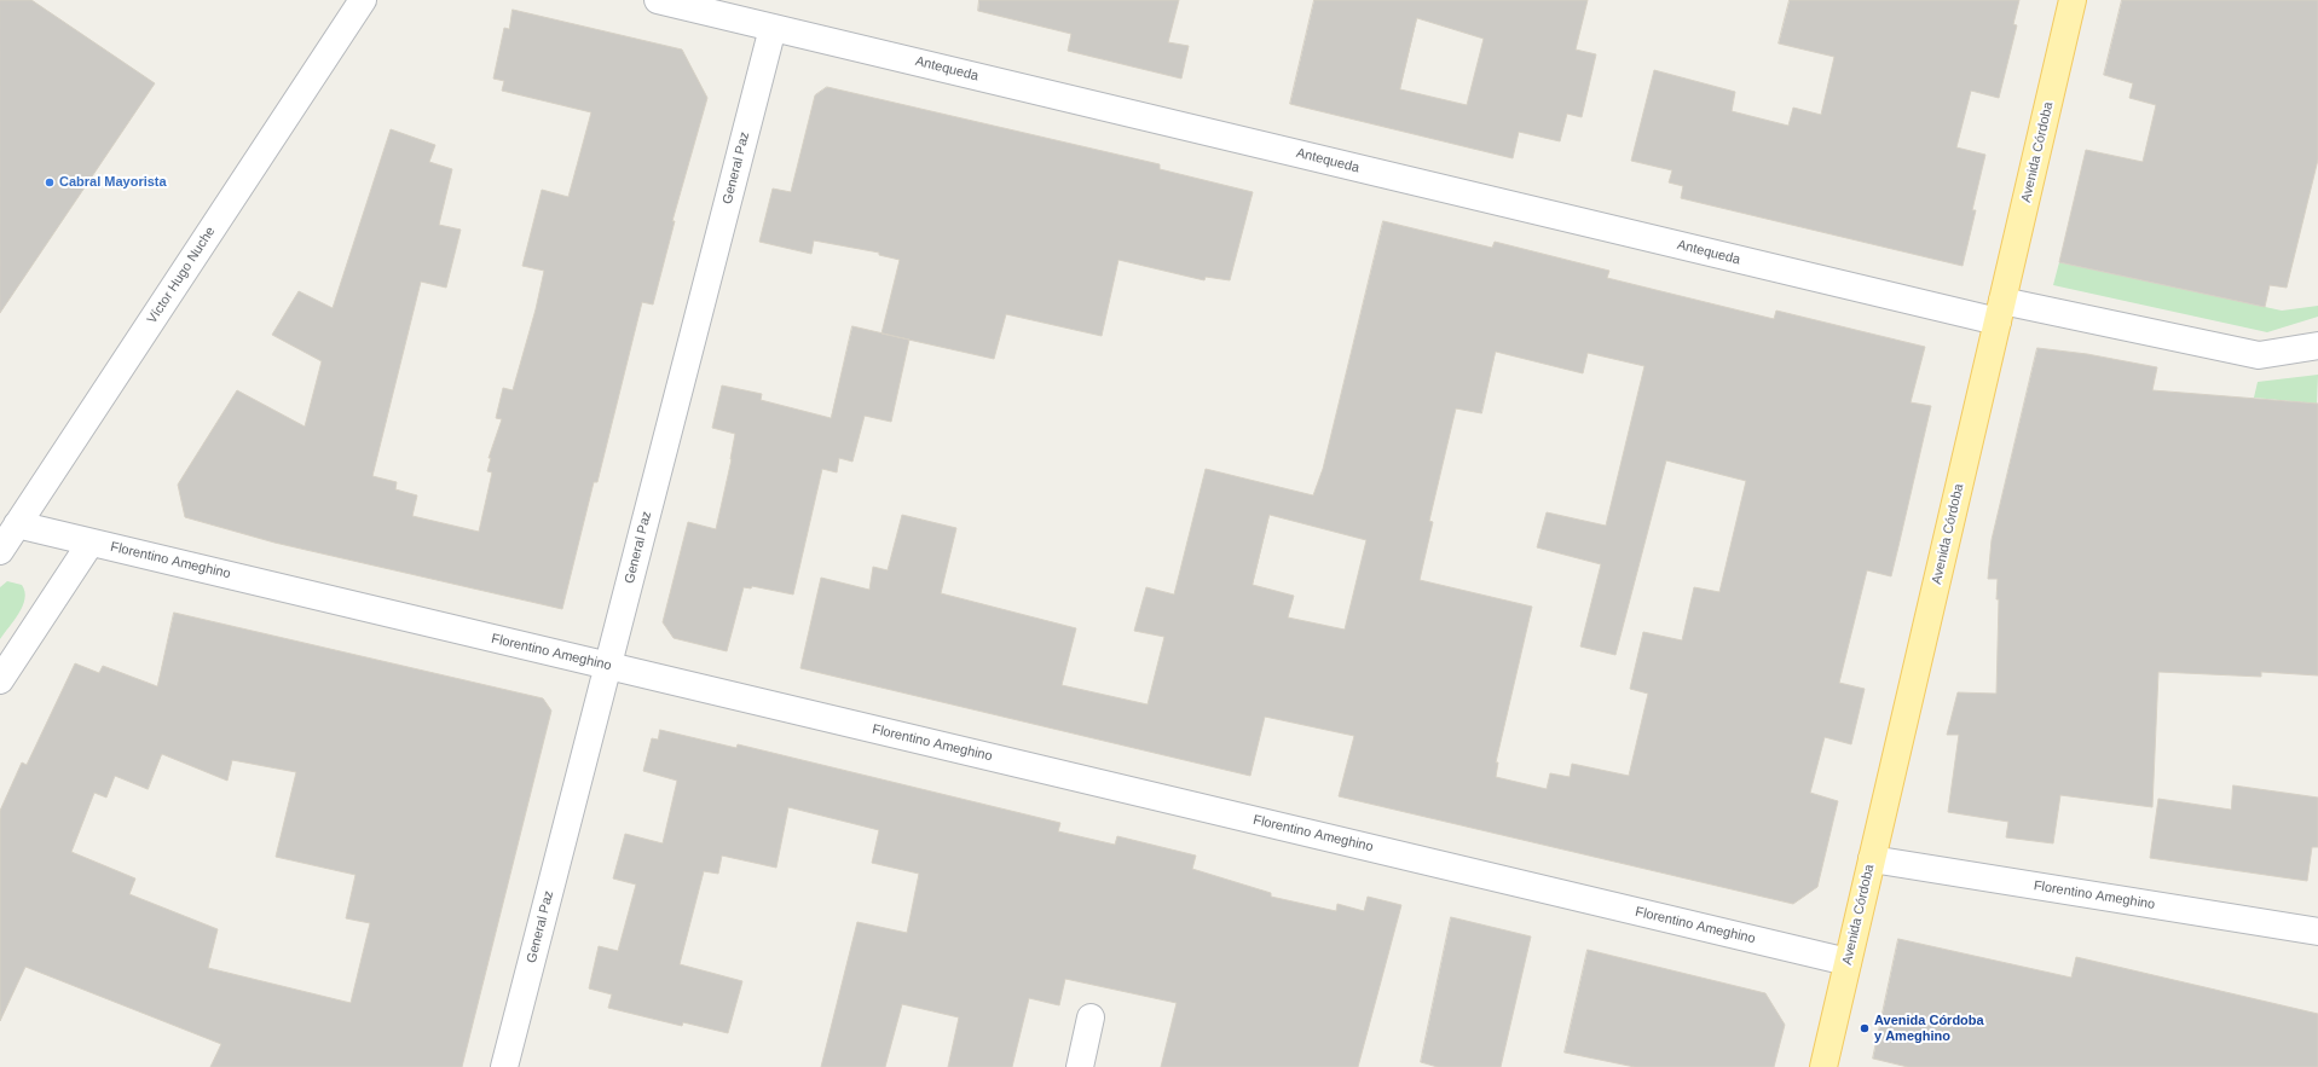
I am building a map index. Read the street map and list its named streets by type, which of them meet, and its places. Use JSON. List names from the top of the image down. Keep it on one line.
{"streets":{"main road":["Avenida Córdoba"],"street":["Antequeda","General Paz","Víctor Hugo Nuche","Florentino Ameghino"]},"crossings":[["Antequeda","Avenida Córdoba"],["Antequeda","General Paz"],["Avenida Córdoba","Florentino Ameghino"],["General Paz","Florentino Ameghino"],["Víctor Hugo Nuche","Florentino Ameghino"]],"places":["Cabral Mayorista","Avenida Córdoba y Ameghino"]}
